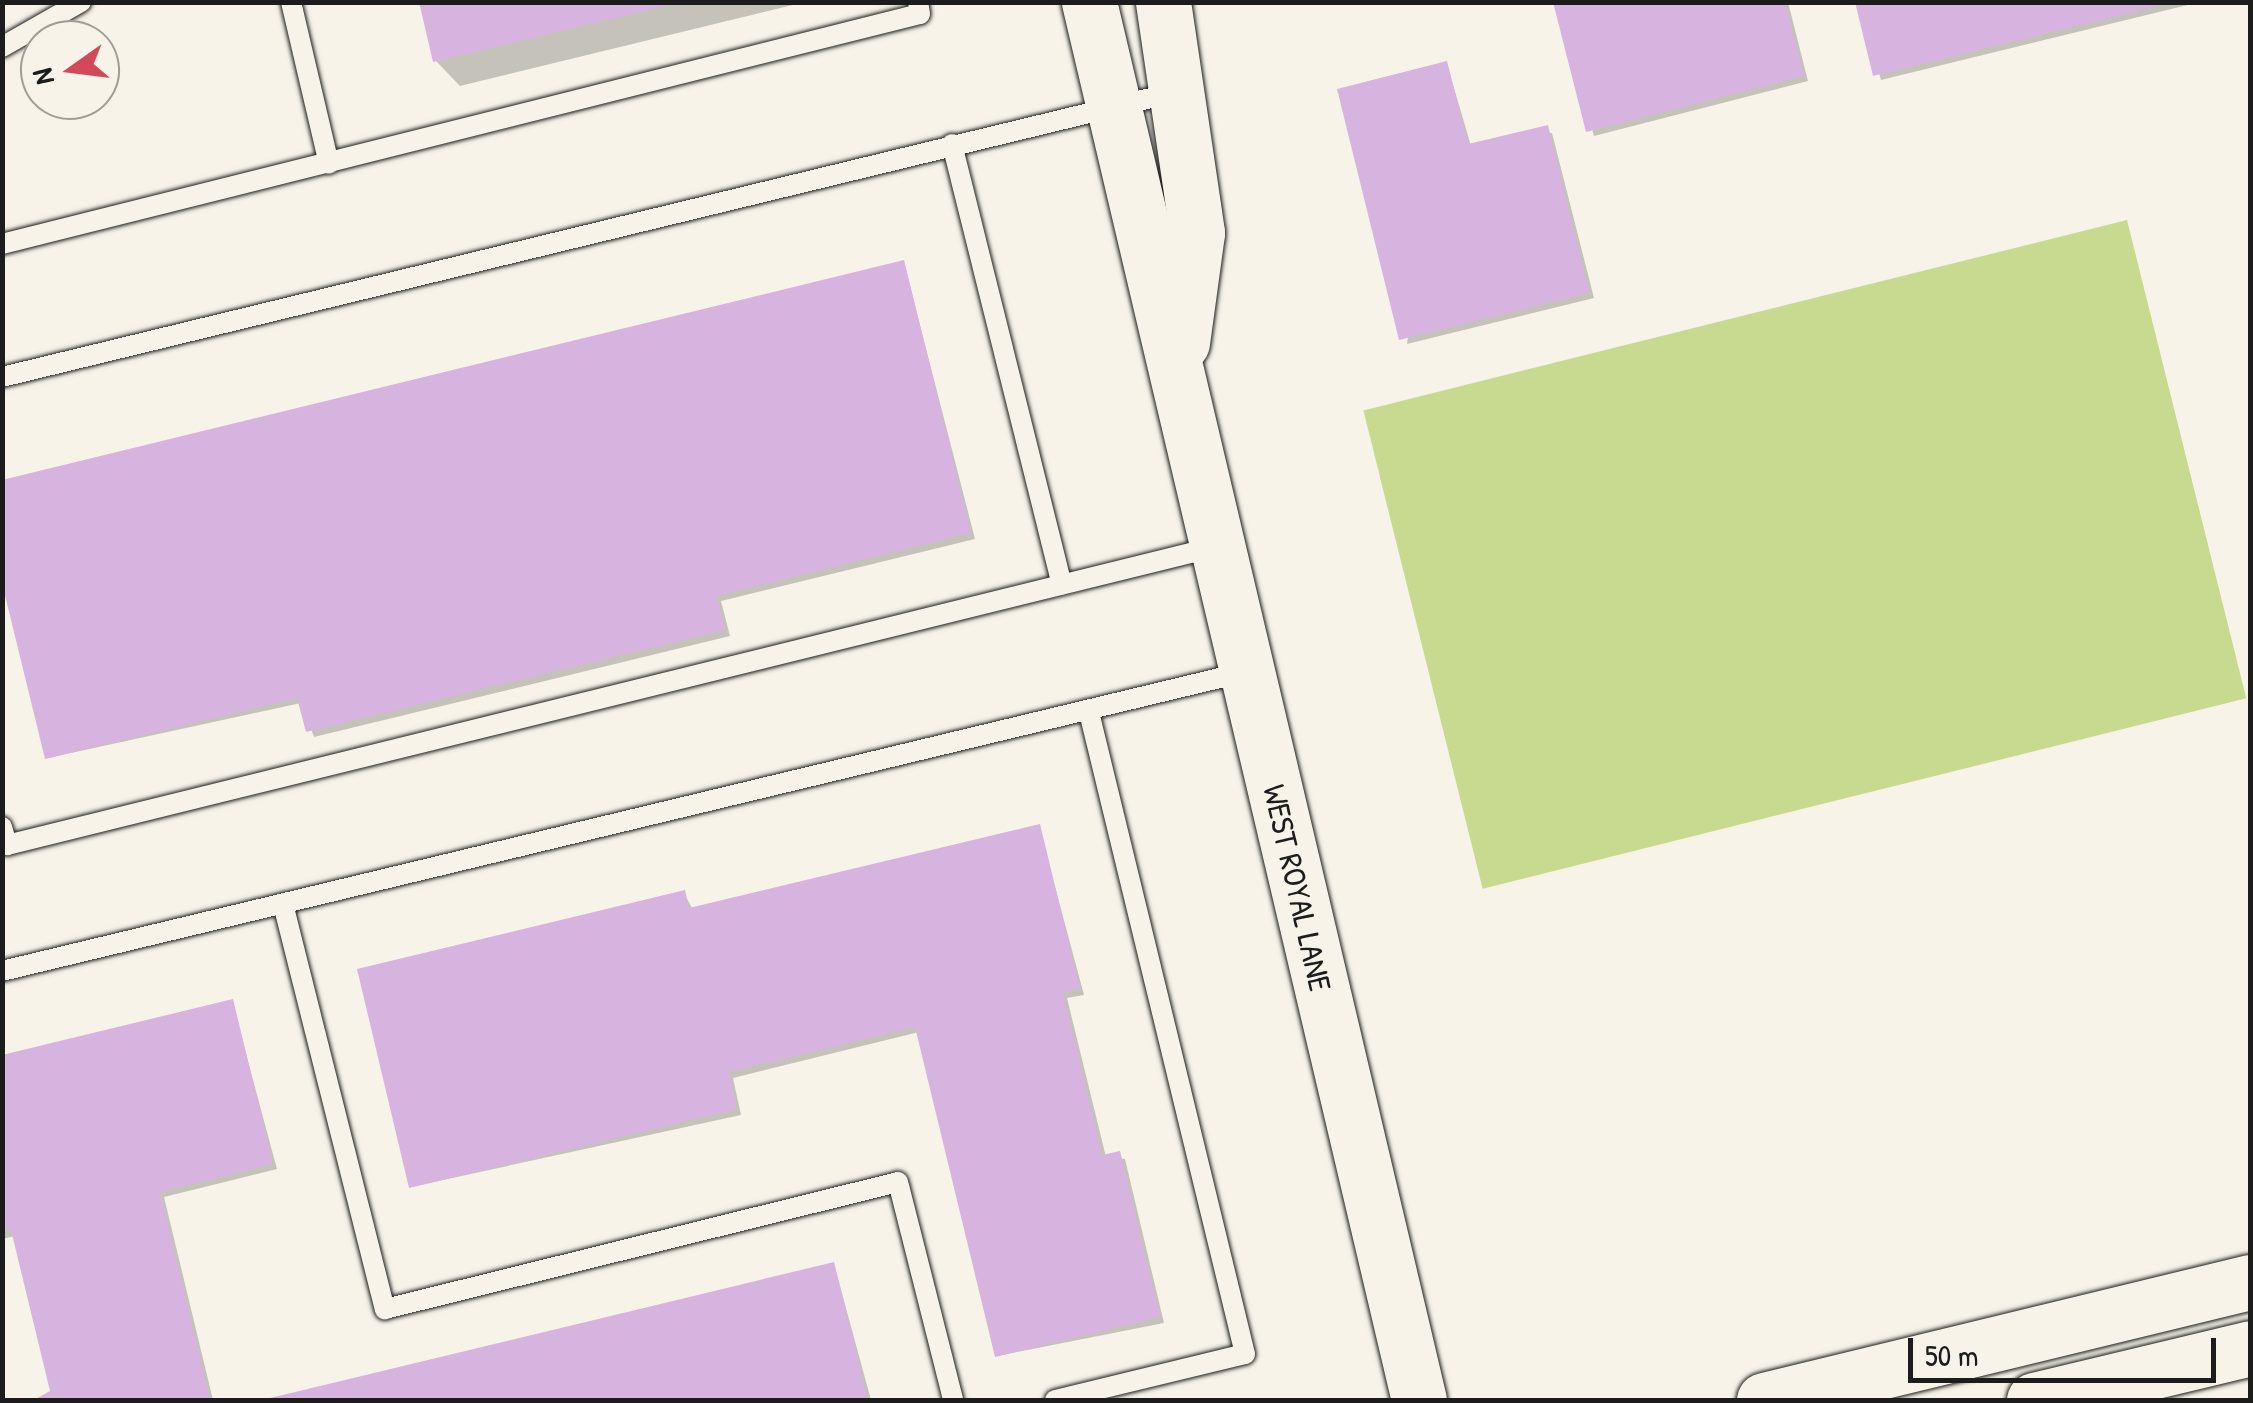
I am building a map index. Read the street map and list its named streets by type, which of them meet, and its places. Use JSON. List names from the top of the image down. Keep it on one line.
{"streets":{"main road":["WEST ROYAL LANE"]},"scale_bar":"50 m","north":"left"}
